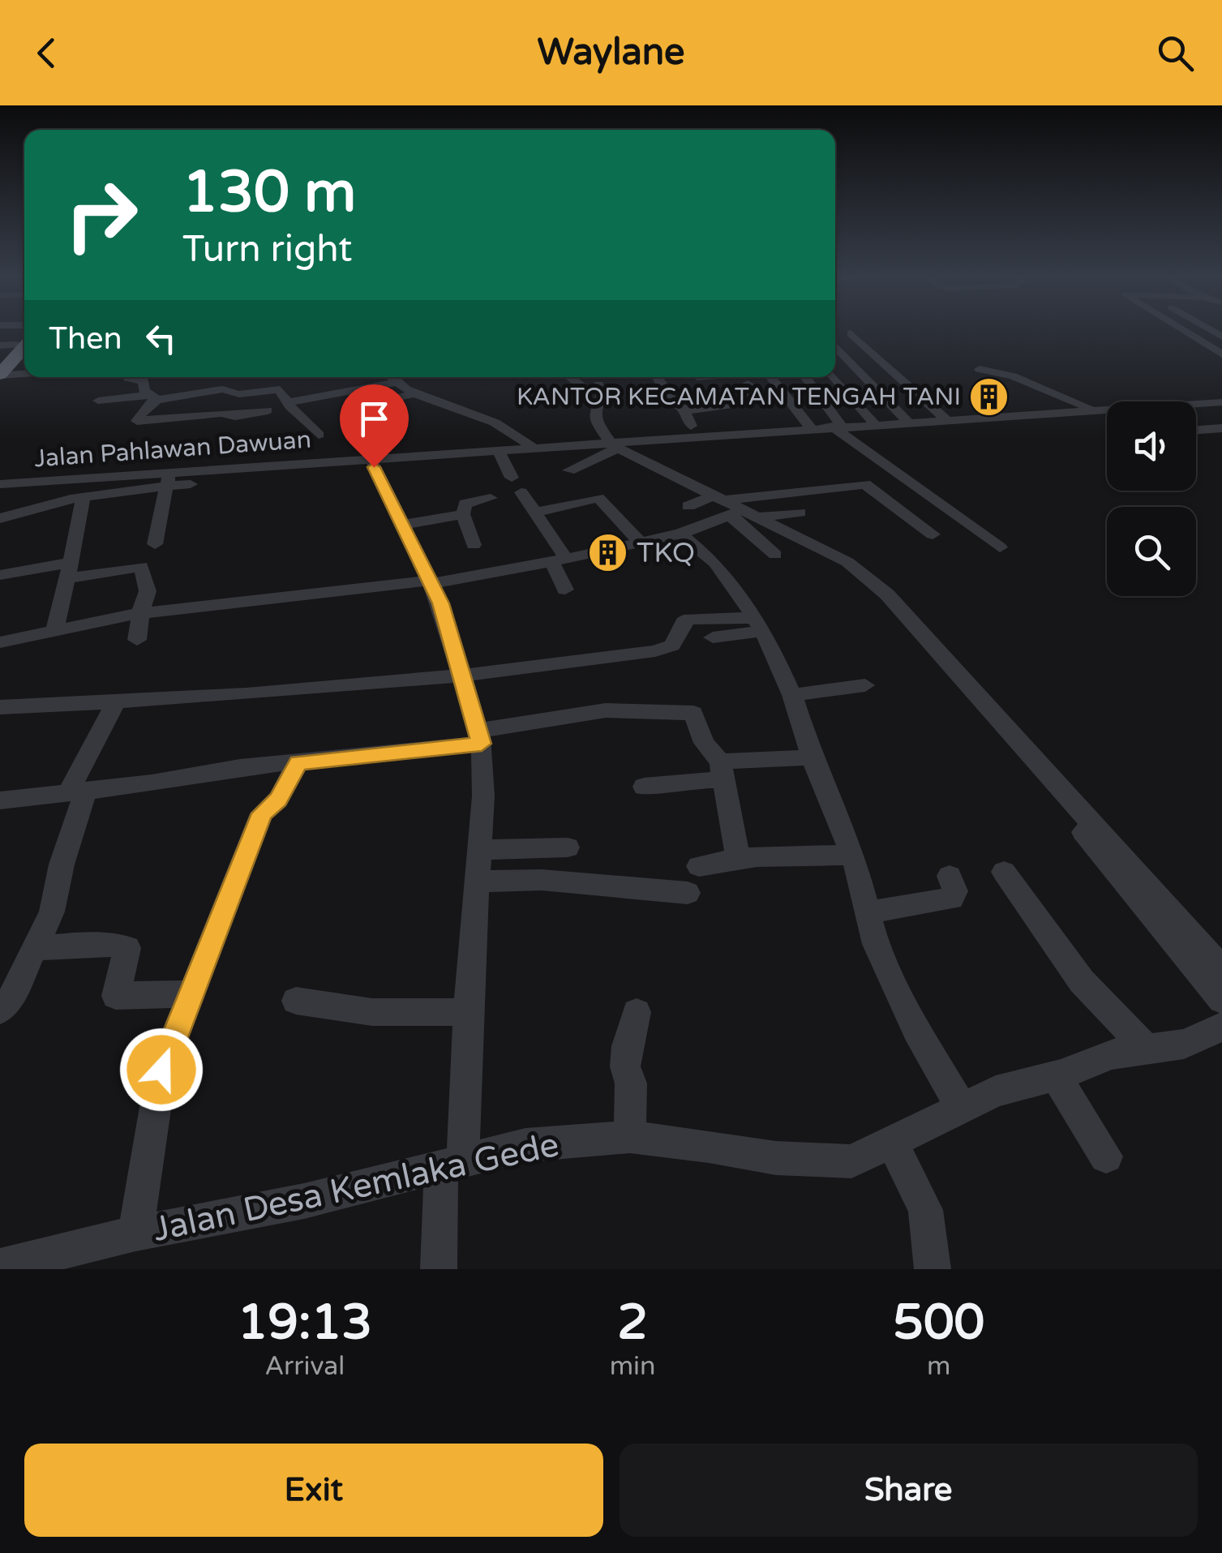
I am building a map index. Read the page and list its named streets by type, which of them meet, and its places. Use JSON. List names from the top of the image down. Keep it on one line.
{"streets":{"street":["Jalan Pahlawan Dawuan","Jalan Desa Kemlaka Gede"]},"places":{"building":["KANTOR KECAMATAN TENGAH TANI","TKQ"]},"page":{"header":"Waylane","turn":["130 m","Turn right"],"then":"Then","eta":["19:13","Arrival","2","min","500","m"],"buttons":["Exit","Share"]}}
